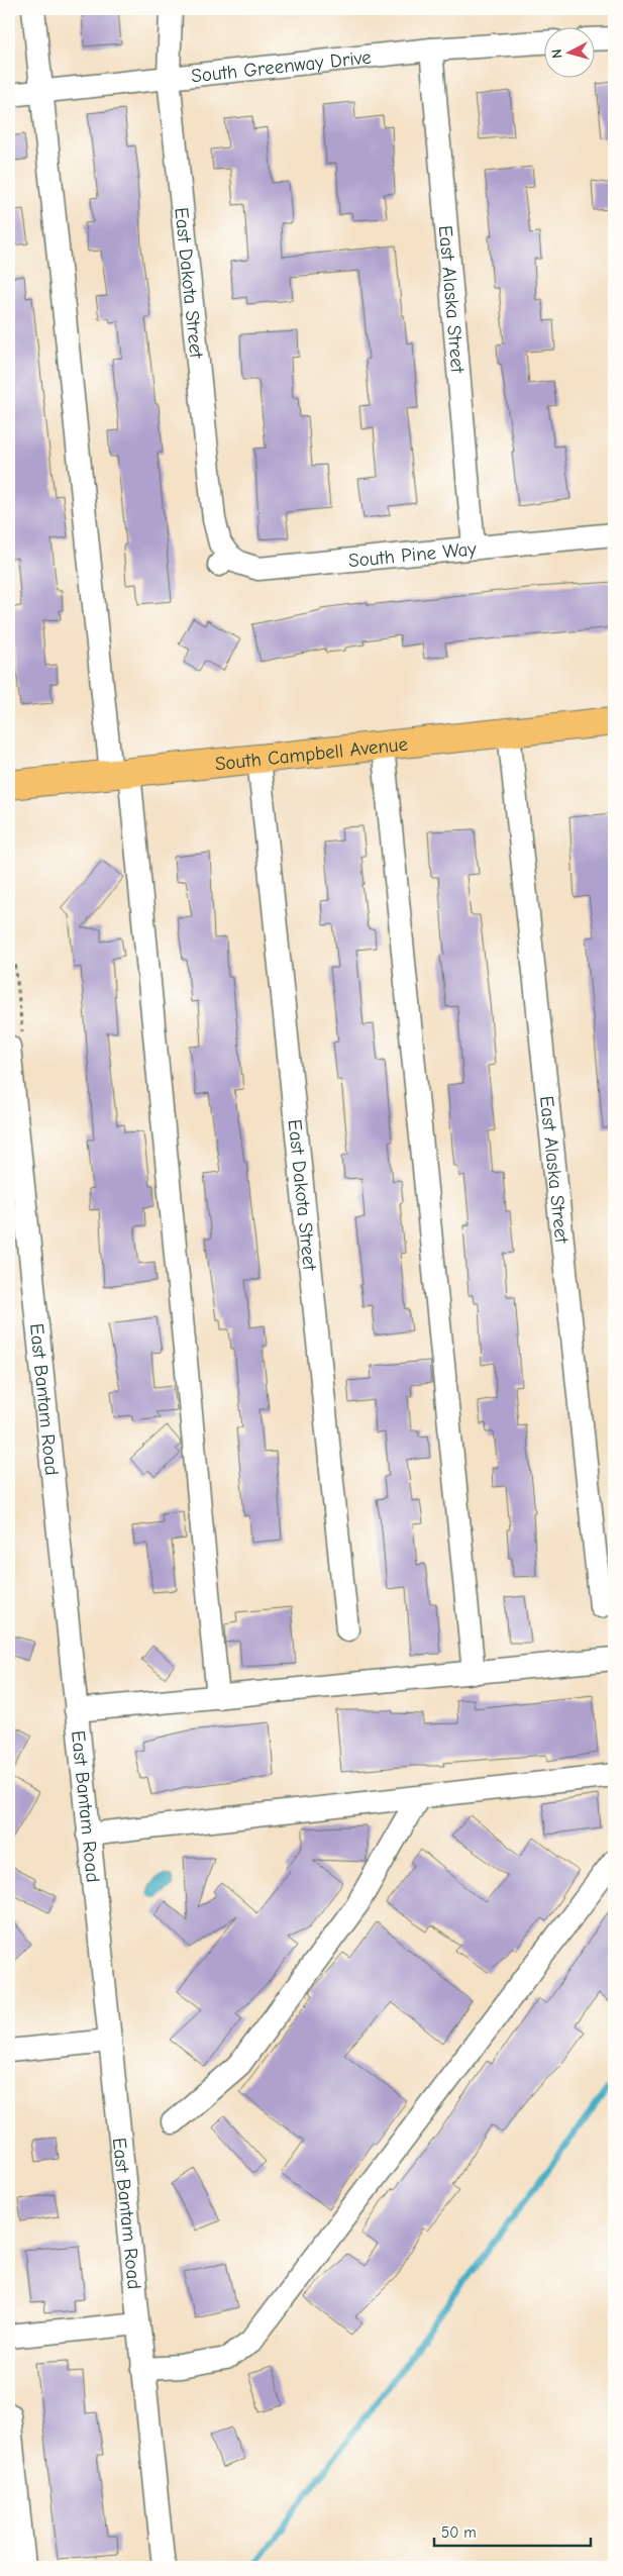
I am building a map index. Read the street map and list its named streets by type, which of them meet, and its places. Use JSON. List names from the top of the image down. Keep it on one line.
{"streets":{"main road":["South Campbell Avenue"],"street":["South Greenway Drive","East Dakota Street","East Alaska Street","South Pine Way","East Bantam Road"]},"crossings":[["South Greenway Drive","East Dakota Street"],["South Greenway Drive","East Alaska Street"],["East Dakota Street","South Pine Way"],["East Dakota Street","South Campbell Avenue"],["East Alaska Street","South Pine Way"],["East Alaska Street","South Campbell Avenue"]],"scale_bar":"50 m","north":"left"}
